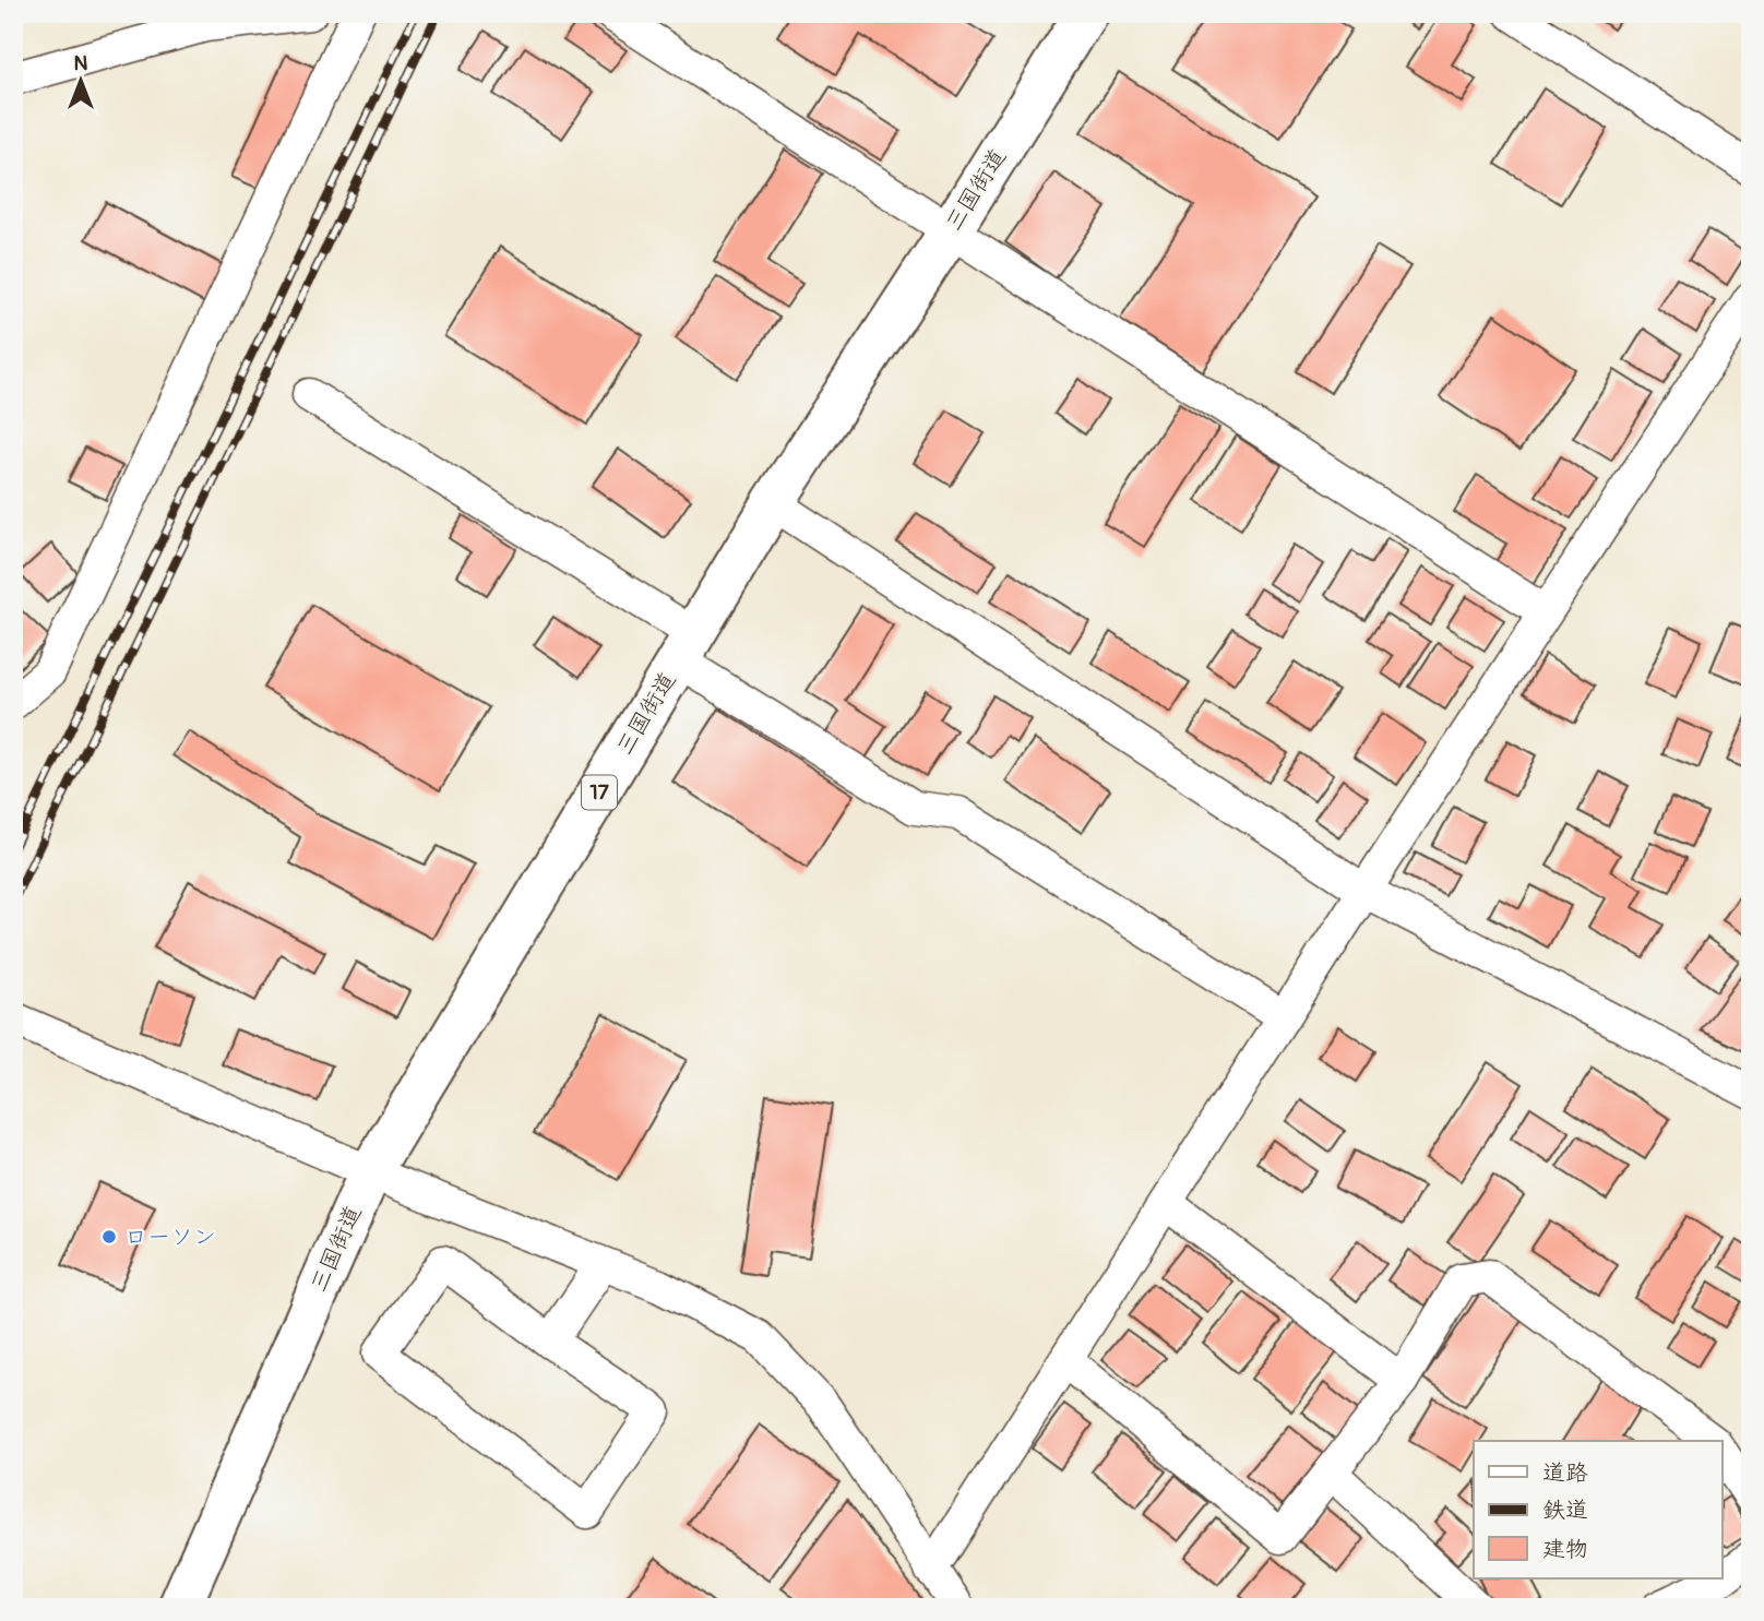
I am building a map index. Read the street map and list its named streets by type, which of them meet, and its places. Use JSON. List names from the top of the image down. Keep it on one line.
{"streets":{"highway":["三国街道","17"]},"places":["ローソン"],"legend":["道路","鉄道","建物"],"north":"top"}
